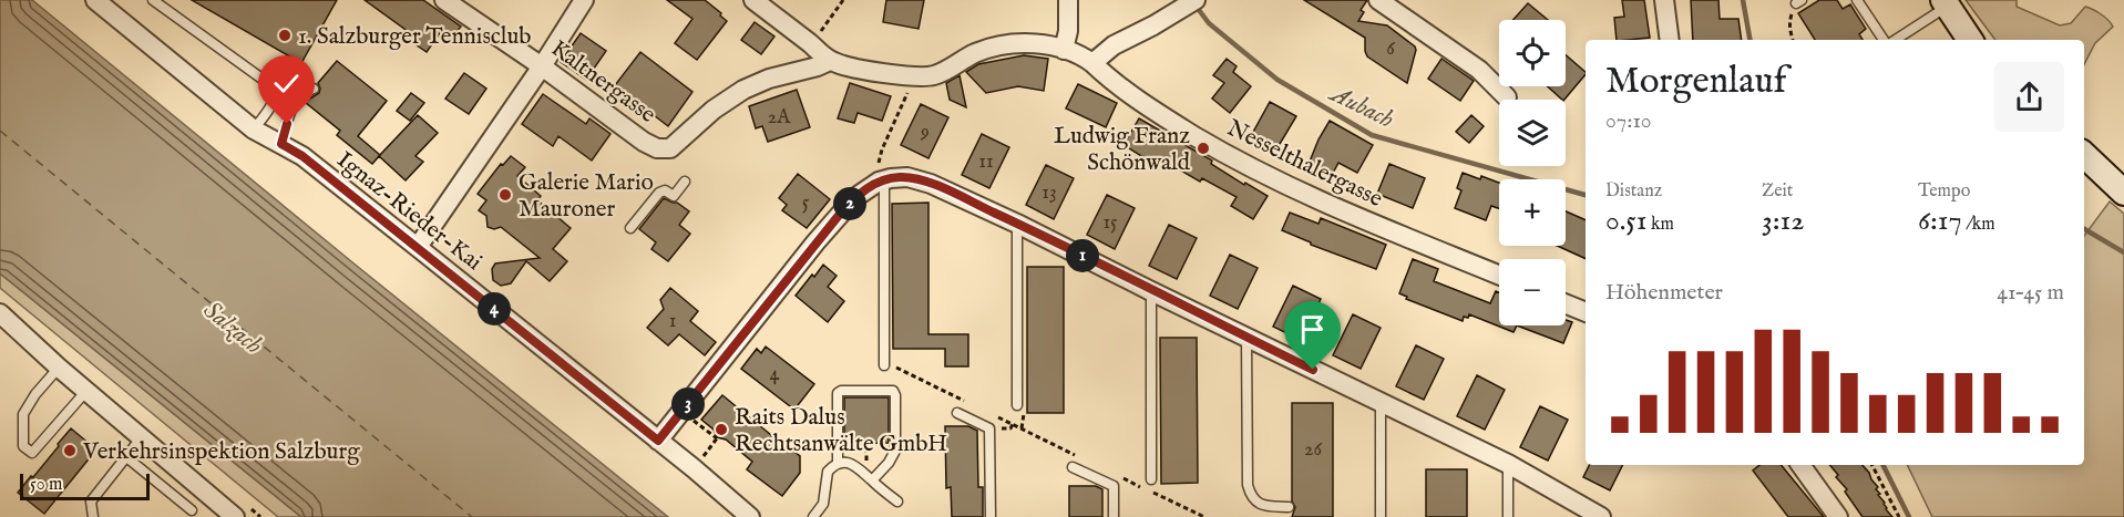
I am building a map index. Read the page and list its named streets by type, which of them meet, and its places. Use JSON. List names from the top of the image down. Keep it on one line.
{"streets":{"street":["Kaltnergasse","Nesselthalergasse","Ignaz-Rieder-Kai"]},"water":["Aubach","Salzach"],"places":["1. Salzburger Tennisclub","Ludwig Franz Schönwald","Galerie Mario Mauroner","Raits Dalus Rechtsanwälte GmbH","Verkehrsinspektion Salzburg"],"house_numbers":["6","2A","9","11","13","5","15","1","4","26"],"scale_bar":"50 m","page":{"map_buttons":["+","−"],"heading":["Morgenlauf","07:10"],"stats":[["Distanz","0.51 km"],["Zeit","3:12"],["Tempo","6:17 /km"]],"pins":["2","1","4","3"],"chart":["Höhenmeter","41–45 m"],"scale":"50 m"}}
